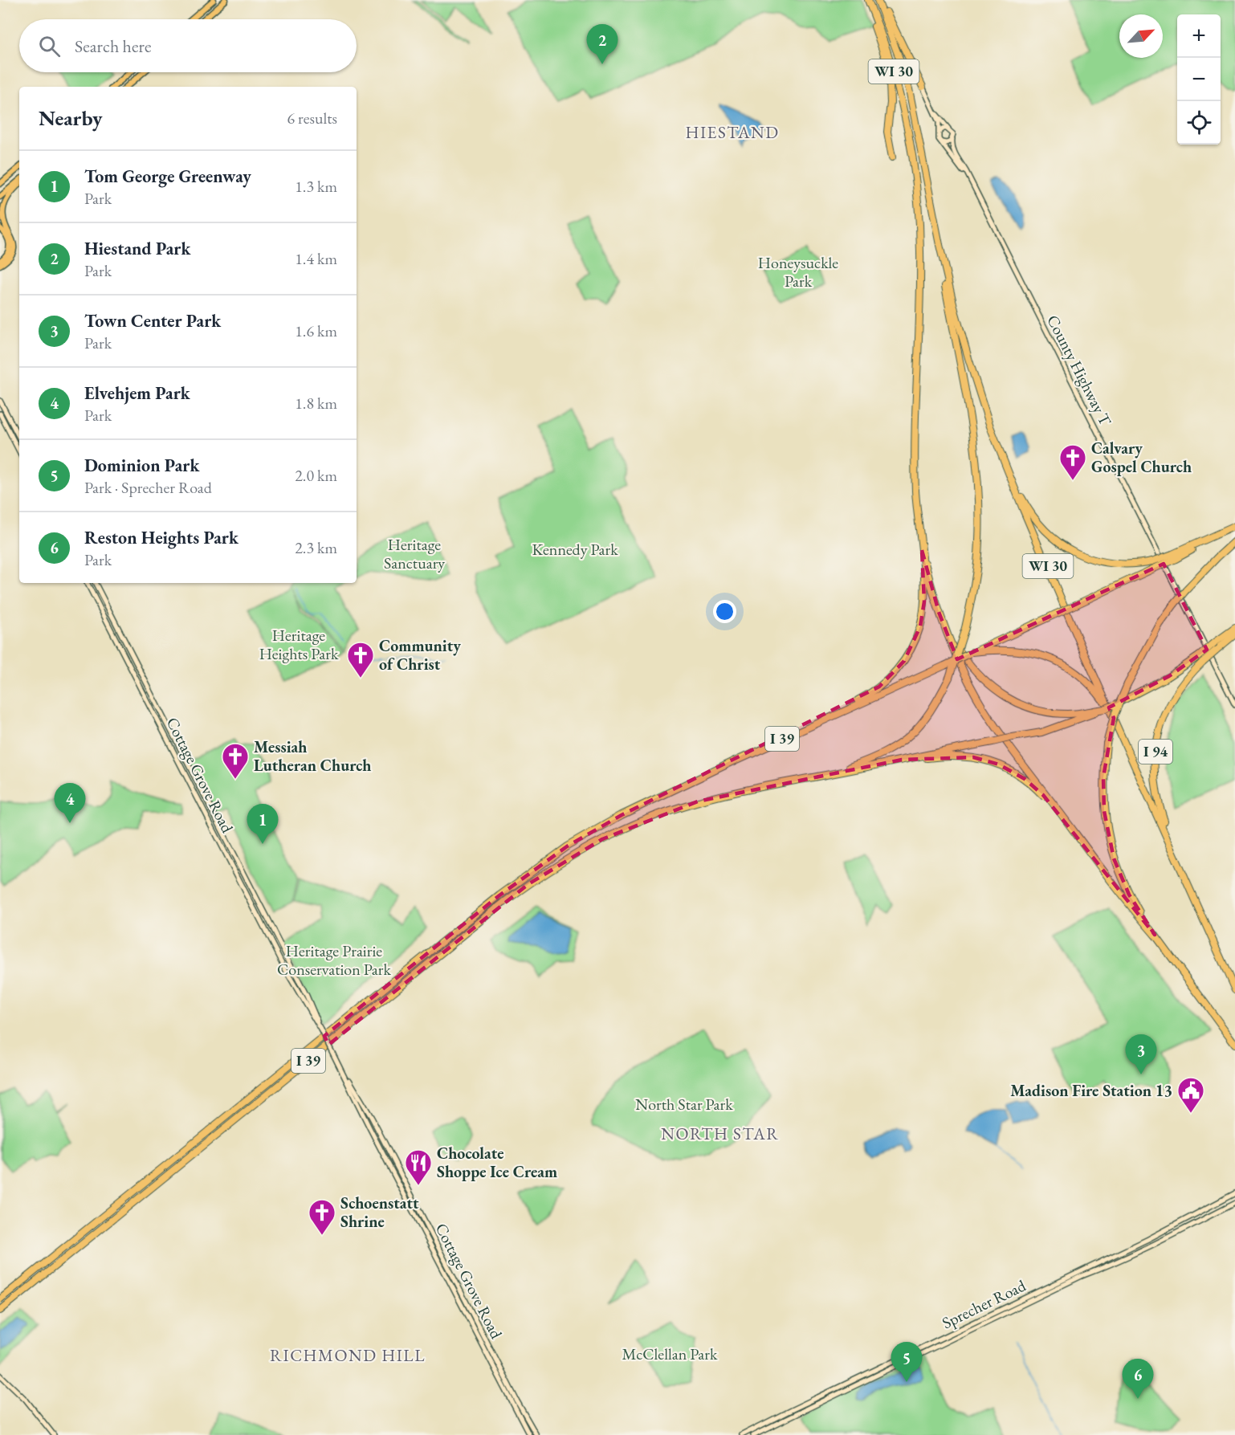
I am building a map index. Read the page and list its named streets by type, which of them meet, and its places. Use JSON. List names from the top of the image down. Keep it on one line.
{"streets":{"highway":["WI 30","I 39","I 94"],"main road":["County Highway T","Cottage Grove Road","Sprecher Road"]},"crossings":[["WI 30","I 94"],["I 39","I 94"]],"districts":["HIESTAND","NORTH STAR","RICHMOND HILL"],"parks":["Honeysuckle Park","Heritage Sanctuary","Kennedy Park","Heritage Heights Park","Heritage Prairie Conservation Park","North Star Park","McClellan Park"],"places":{"church":["Calvary Gospel Church","Community of Christ","Messiah Lutheran Church","Schoenstatt Shrine"],"public building":["Madison Fire Station 13"],"restaurant":["Chocolate Shoppe Ice Cream"]},"north":"top right","page":{"map_buttons":["+","−"],"search":"Search here","pins":["2","4","1","3","5","6"],"heading":["Nearby","6 results"],"list":[{"mark":"1","name":"Tom George Greenway","note":"Park","value":"1.3 km"},{"mark":"2","name":"Hiestand Park","note":"Park","value":"1.4 km"},{"mark":"3","name":"Town Center Park","note":"Park","value":"1.6 km"},{"mark":"4","name":"Elvehjem Park","note":"Park","value":"1.8 km"},{"mark":"5","name":"Dominion Park","note":"Park · Sprecher Road","value":"2.0 km"},{"mark":"6","name":"Reston Heights Park","note":"Park","value":"2.3 km"}]}}
